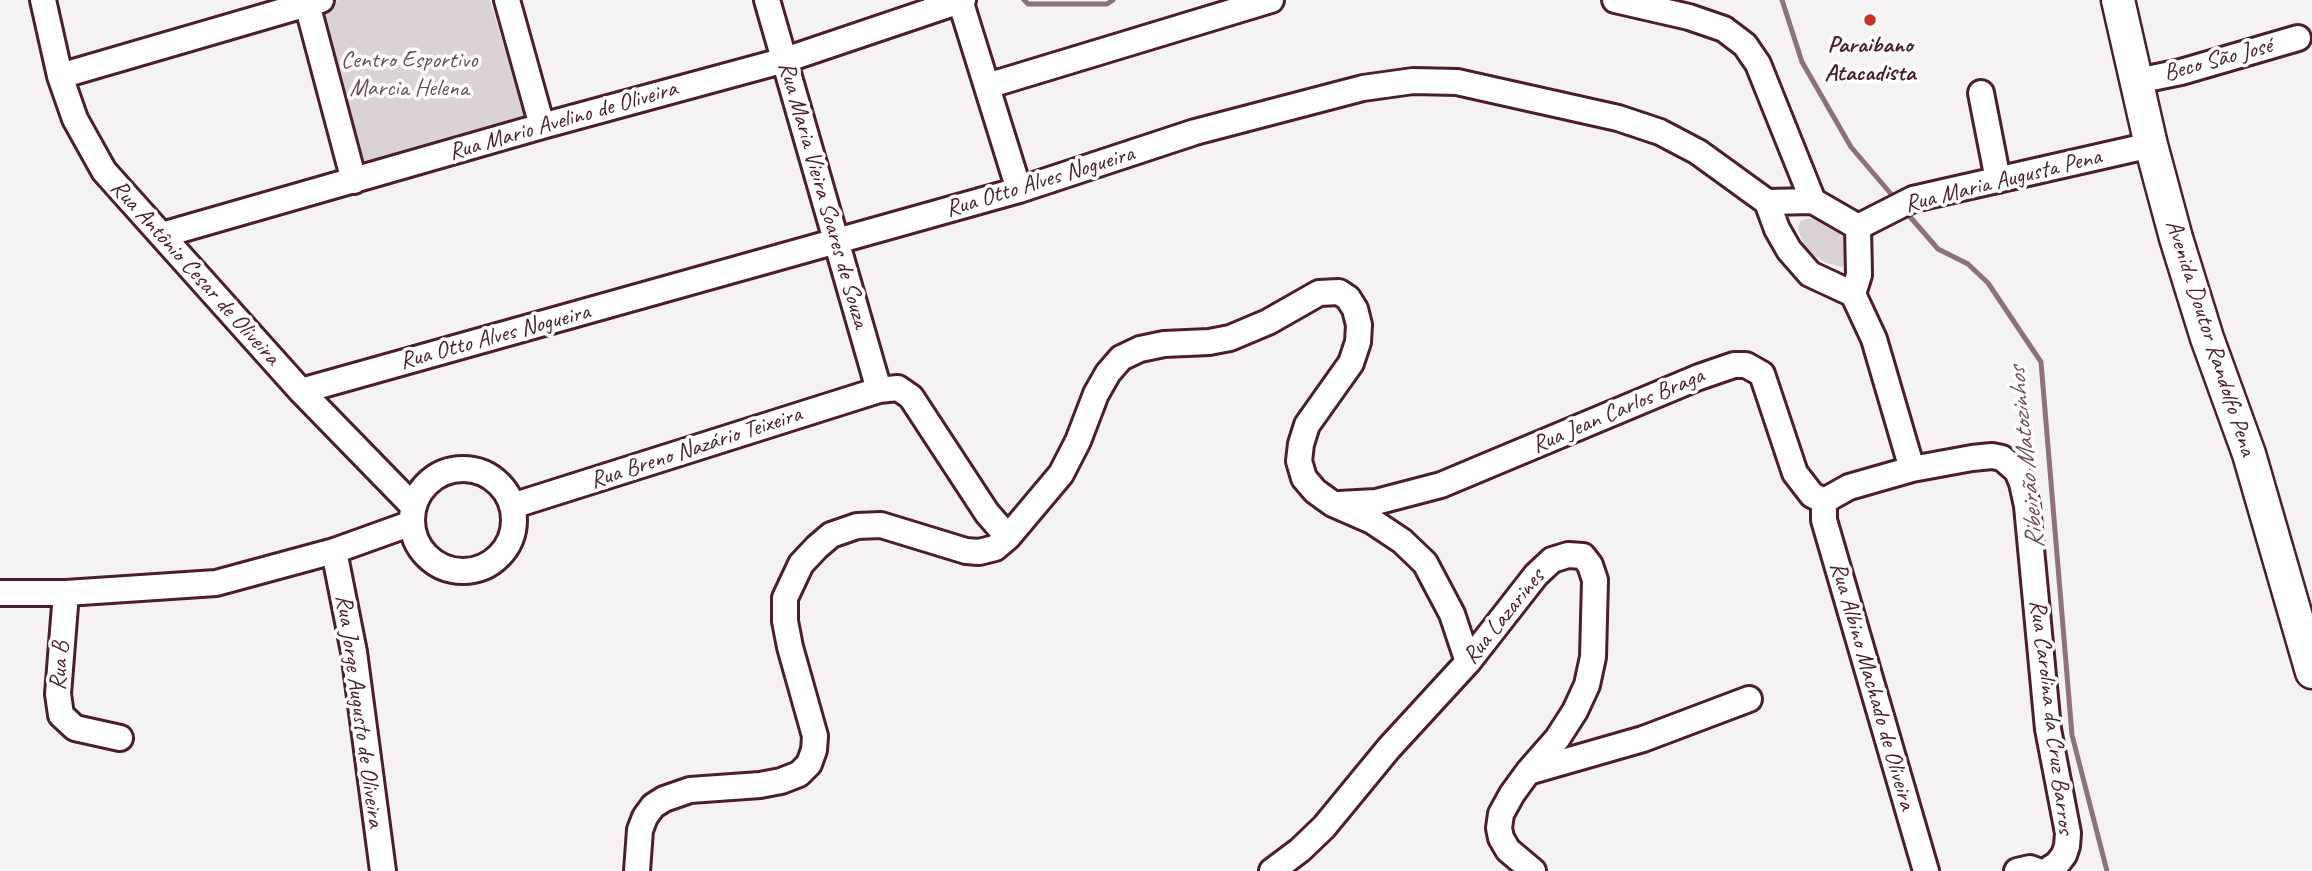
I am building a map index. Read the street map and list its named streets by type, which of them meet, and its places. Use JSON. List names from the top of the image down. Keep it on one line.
{"streets":{"main road":["Avenida Doutor Randolfo Pena"],"street":["Beco São José","Rua Mario Avelino de Oliveira","Rua Maria Augusta Pena","Rua Otto Alves Nogueira","Rua Maria Vieira Soares de Souza","Rua Antônio Cesar de Oliveira","Rua Jean Carlos Braga","Rua Breno Nazário Teixeira","Rua Lazarines","Rua B","Rua Albino Machado de Oliveira","Rua Jorge Augusto de Oliveira","Rua Carolina da Cruz Barros"]},"crossings":[["Beco São José","Avenida Doutor Randolfo Pena"],["Rua Mario Avelino de Oliveira","Rua Maria Vieira Soares de Souza"],["Rua Mario Avelino de Oliveira","Rua Antônio Cesar de Oliveira"],["Rua Maria Augusta Pena","Avenida Doutor Randolfo Pena"],["Rua Otto Alves Nogueira","Rua Maria Vieira Soares de Souza"],["Rua Otto Alves Nogueira","Rua Antônio Cesar de Oliveira"],["Rua Maria Vieira Soares de Souza","Rua Breno Nazário Teixeira"],["Rua Antônio Cesar de Oliveira","Rua Breno Nazário Teixeira"],["Rua Jean Carlos Braga","Rua Albino Machado de Oliveira"]],"water":["Ribeirão Matozinhos"],"parks":["Centro Esportivo Marcia Helena"],"places":["Paraibano Atacadista"]}
